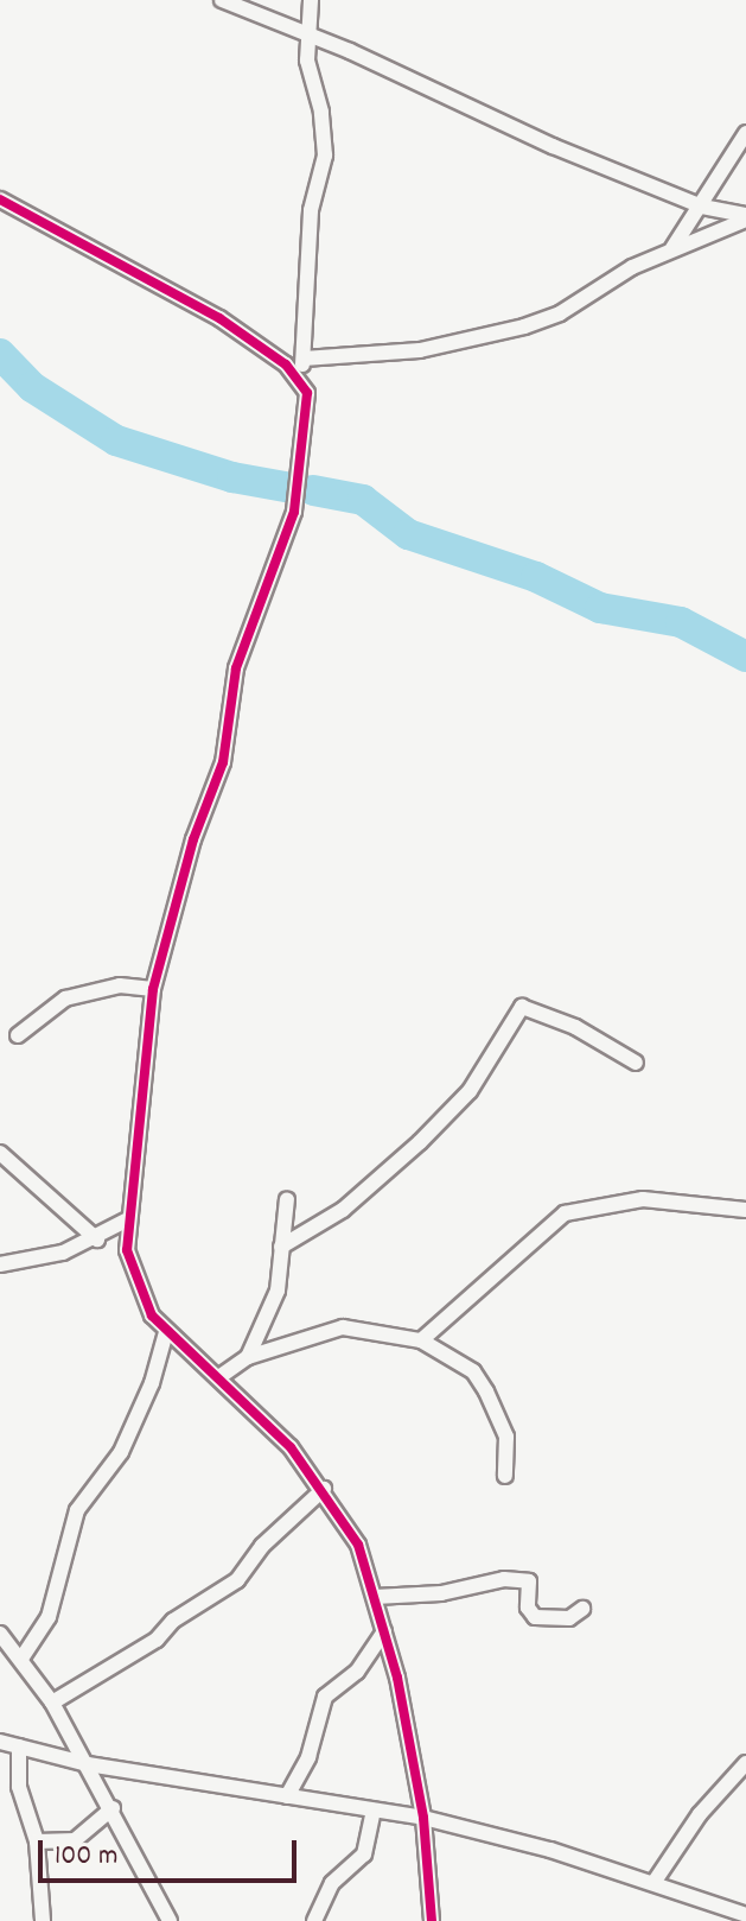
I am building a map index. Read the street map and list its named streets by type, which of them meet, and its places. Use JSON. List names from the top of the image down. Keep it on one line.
{"scale_bar":"100 m"}
